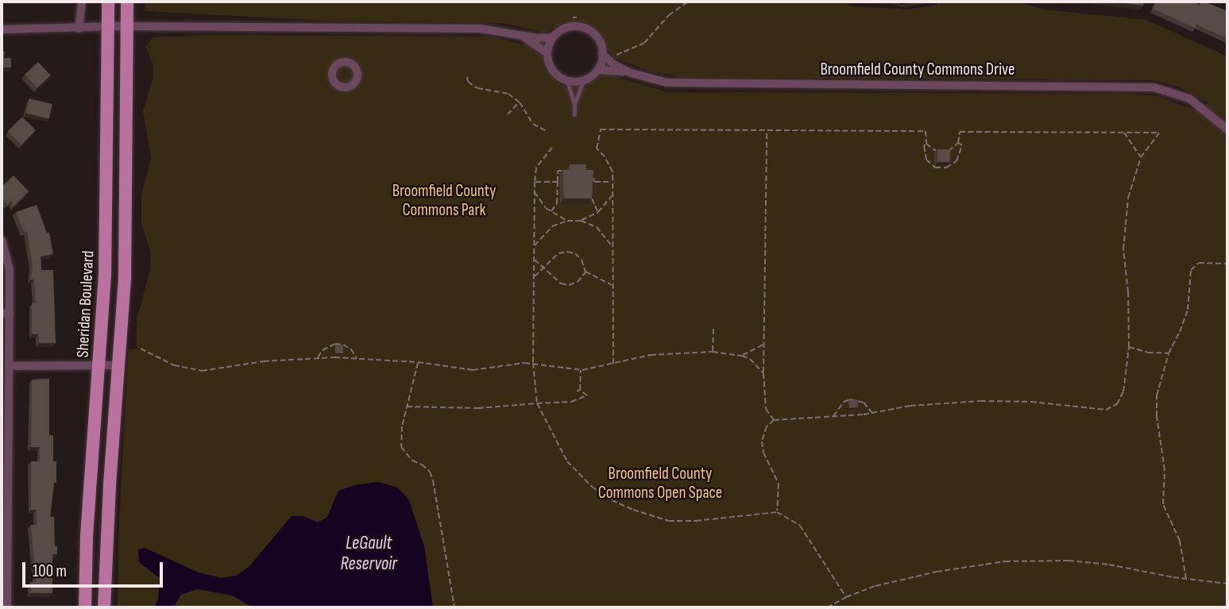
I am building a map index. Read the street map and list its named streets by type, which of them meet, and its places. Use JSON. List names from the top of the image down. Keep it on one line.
{"streets":{"main road":["Sheridan Boulevard"],"street":["Broomfield County Commons Drive"]},"water":["LeGault Reservoir"],"parks":["Broomfield County Commons Park","Broomfield County Commons Open Space"],"scale_bar":"100 m"}
